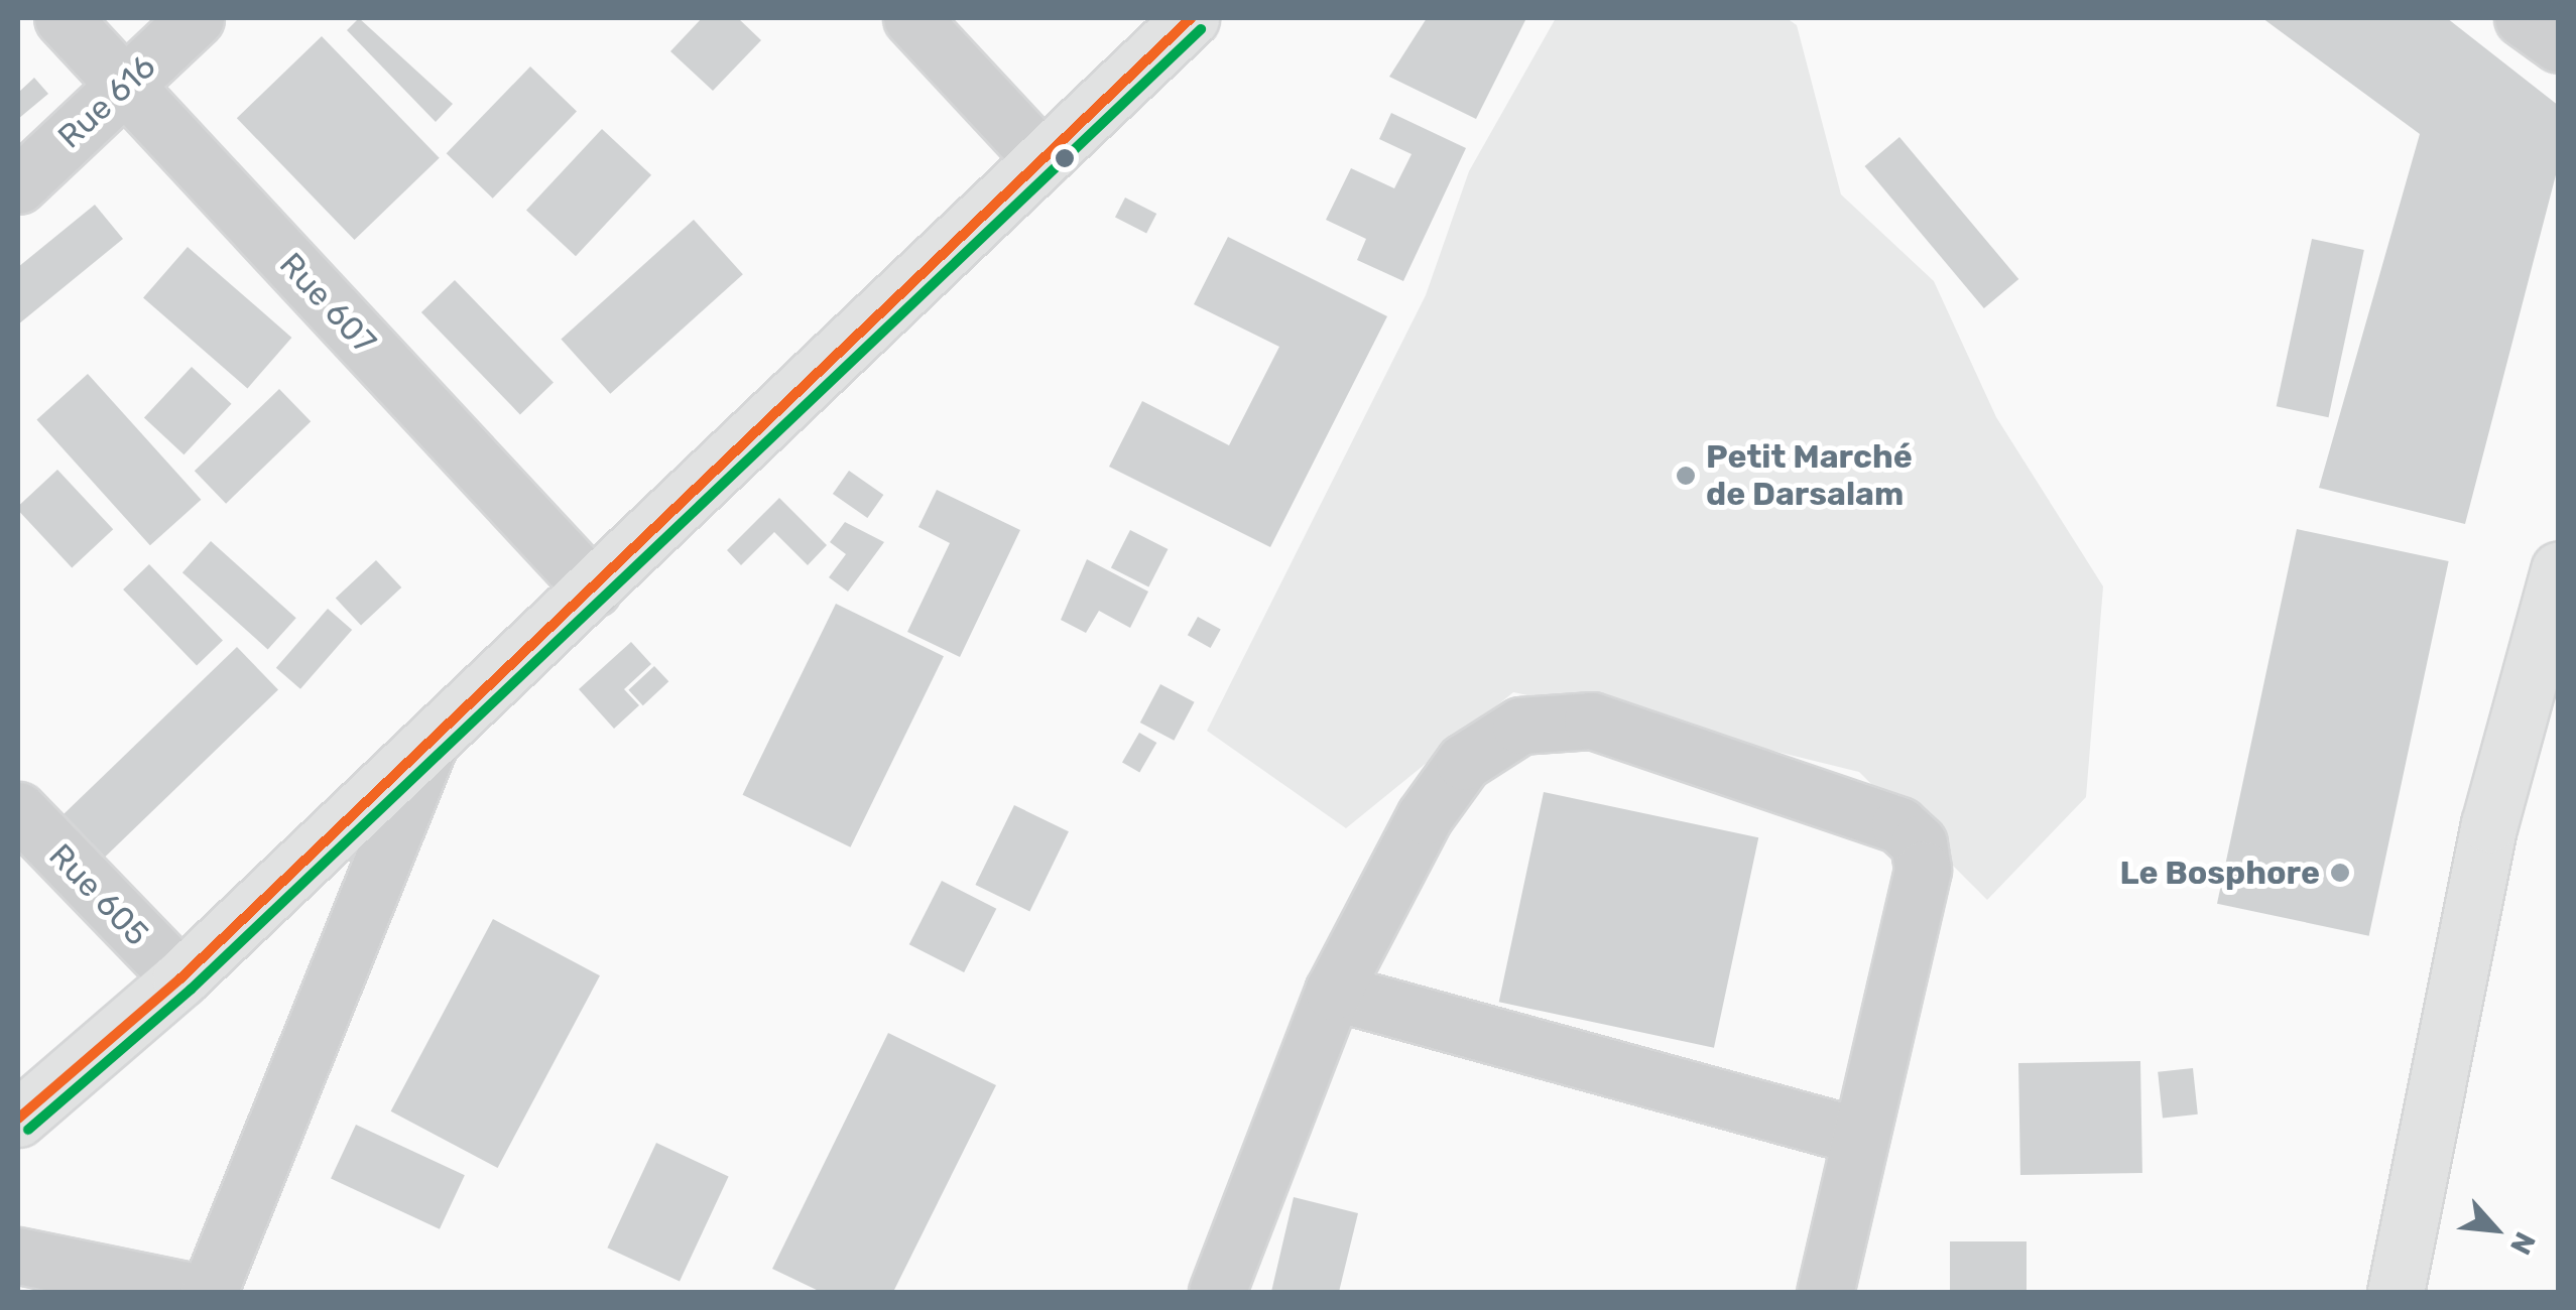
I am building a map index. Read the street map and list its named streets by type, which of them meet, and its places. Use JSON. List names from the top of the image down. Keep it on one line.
{"streets":{"street":["Rue 616","Rue 607","Rue 605"]},"crossings":[["Rue 616","Rue 607"]],"places":["Petit Marché de Darsalam","Le Bosphore"],"north":"bottom right"}
